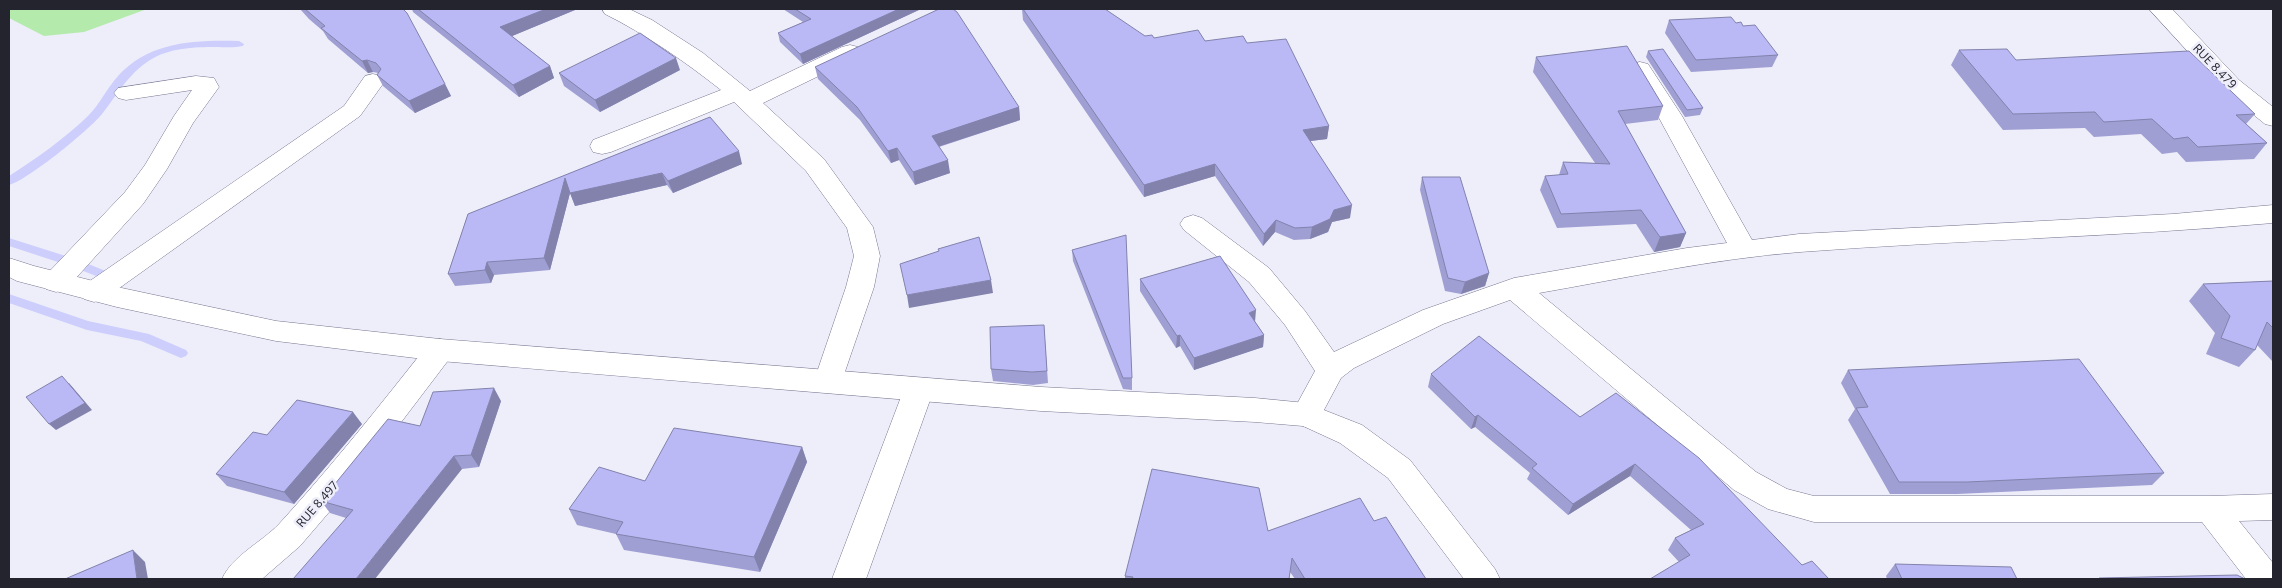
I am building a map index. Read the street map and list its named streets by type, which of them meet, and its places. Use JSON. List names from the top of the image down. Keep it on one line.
{"streets":{"street":["RUE 8.479","RUE 8.497"]}}
